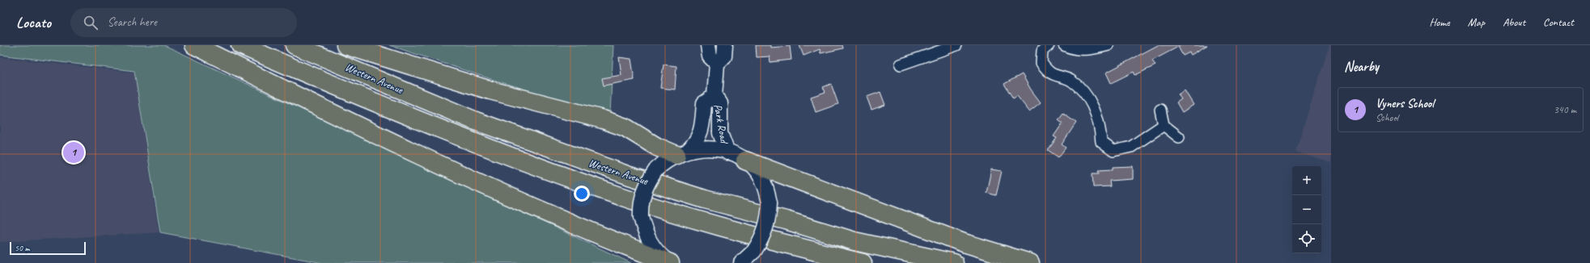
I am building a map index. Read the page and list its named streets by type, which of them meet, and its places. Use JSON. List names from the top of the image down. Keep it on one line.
{"streets":{"highway":["Western Avenue"],"main road":["Park Road"]},"scale_bar":"50 m","page":{"header":"Locato","search":"Search here","nav":["Home","Map","About","Contact"],"heading":"Nearby","list":[{"mark":"1","name":"Vyners School","note":"School","value":"340 m"}],"pins":"1","map_buttons":["+","−"],"scale":"50 m"}}
